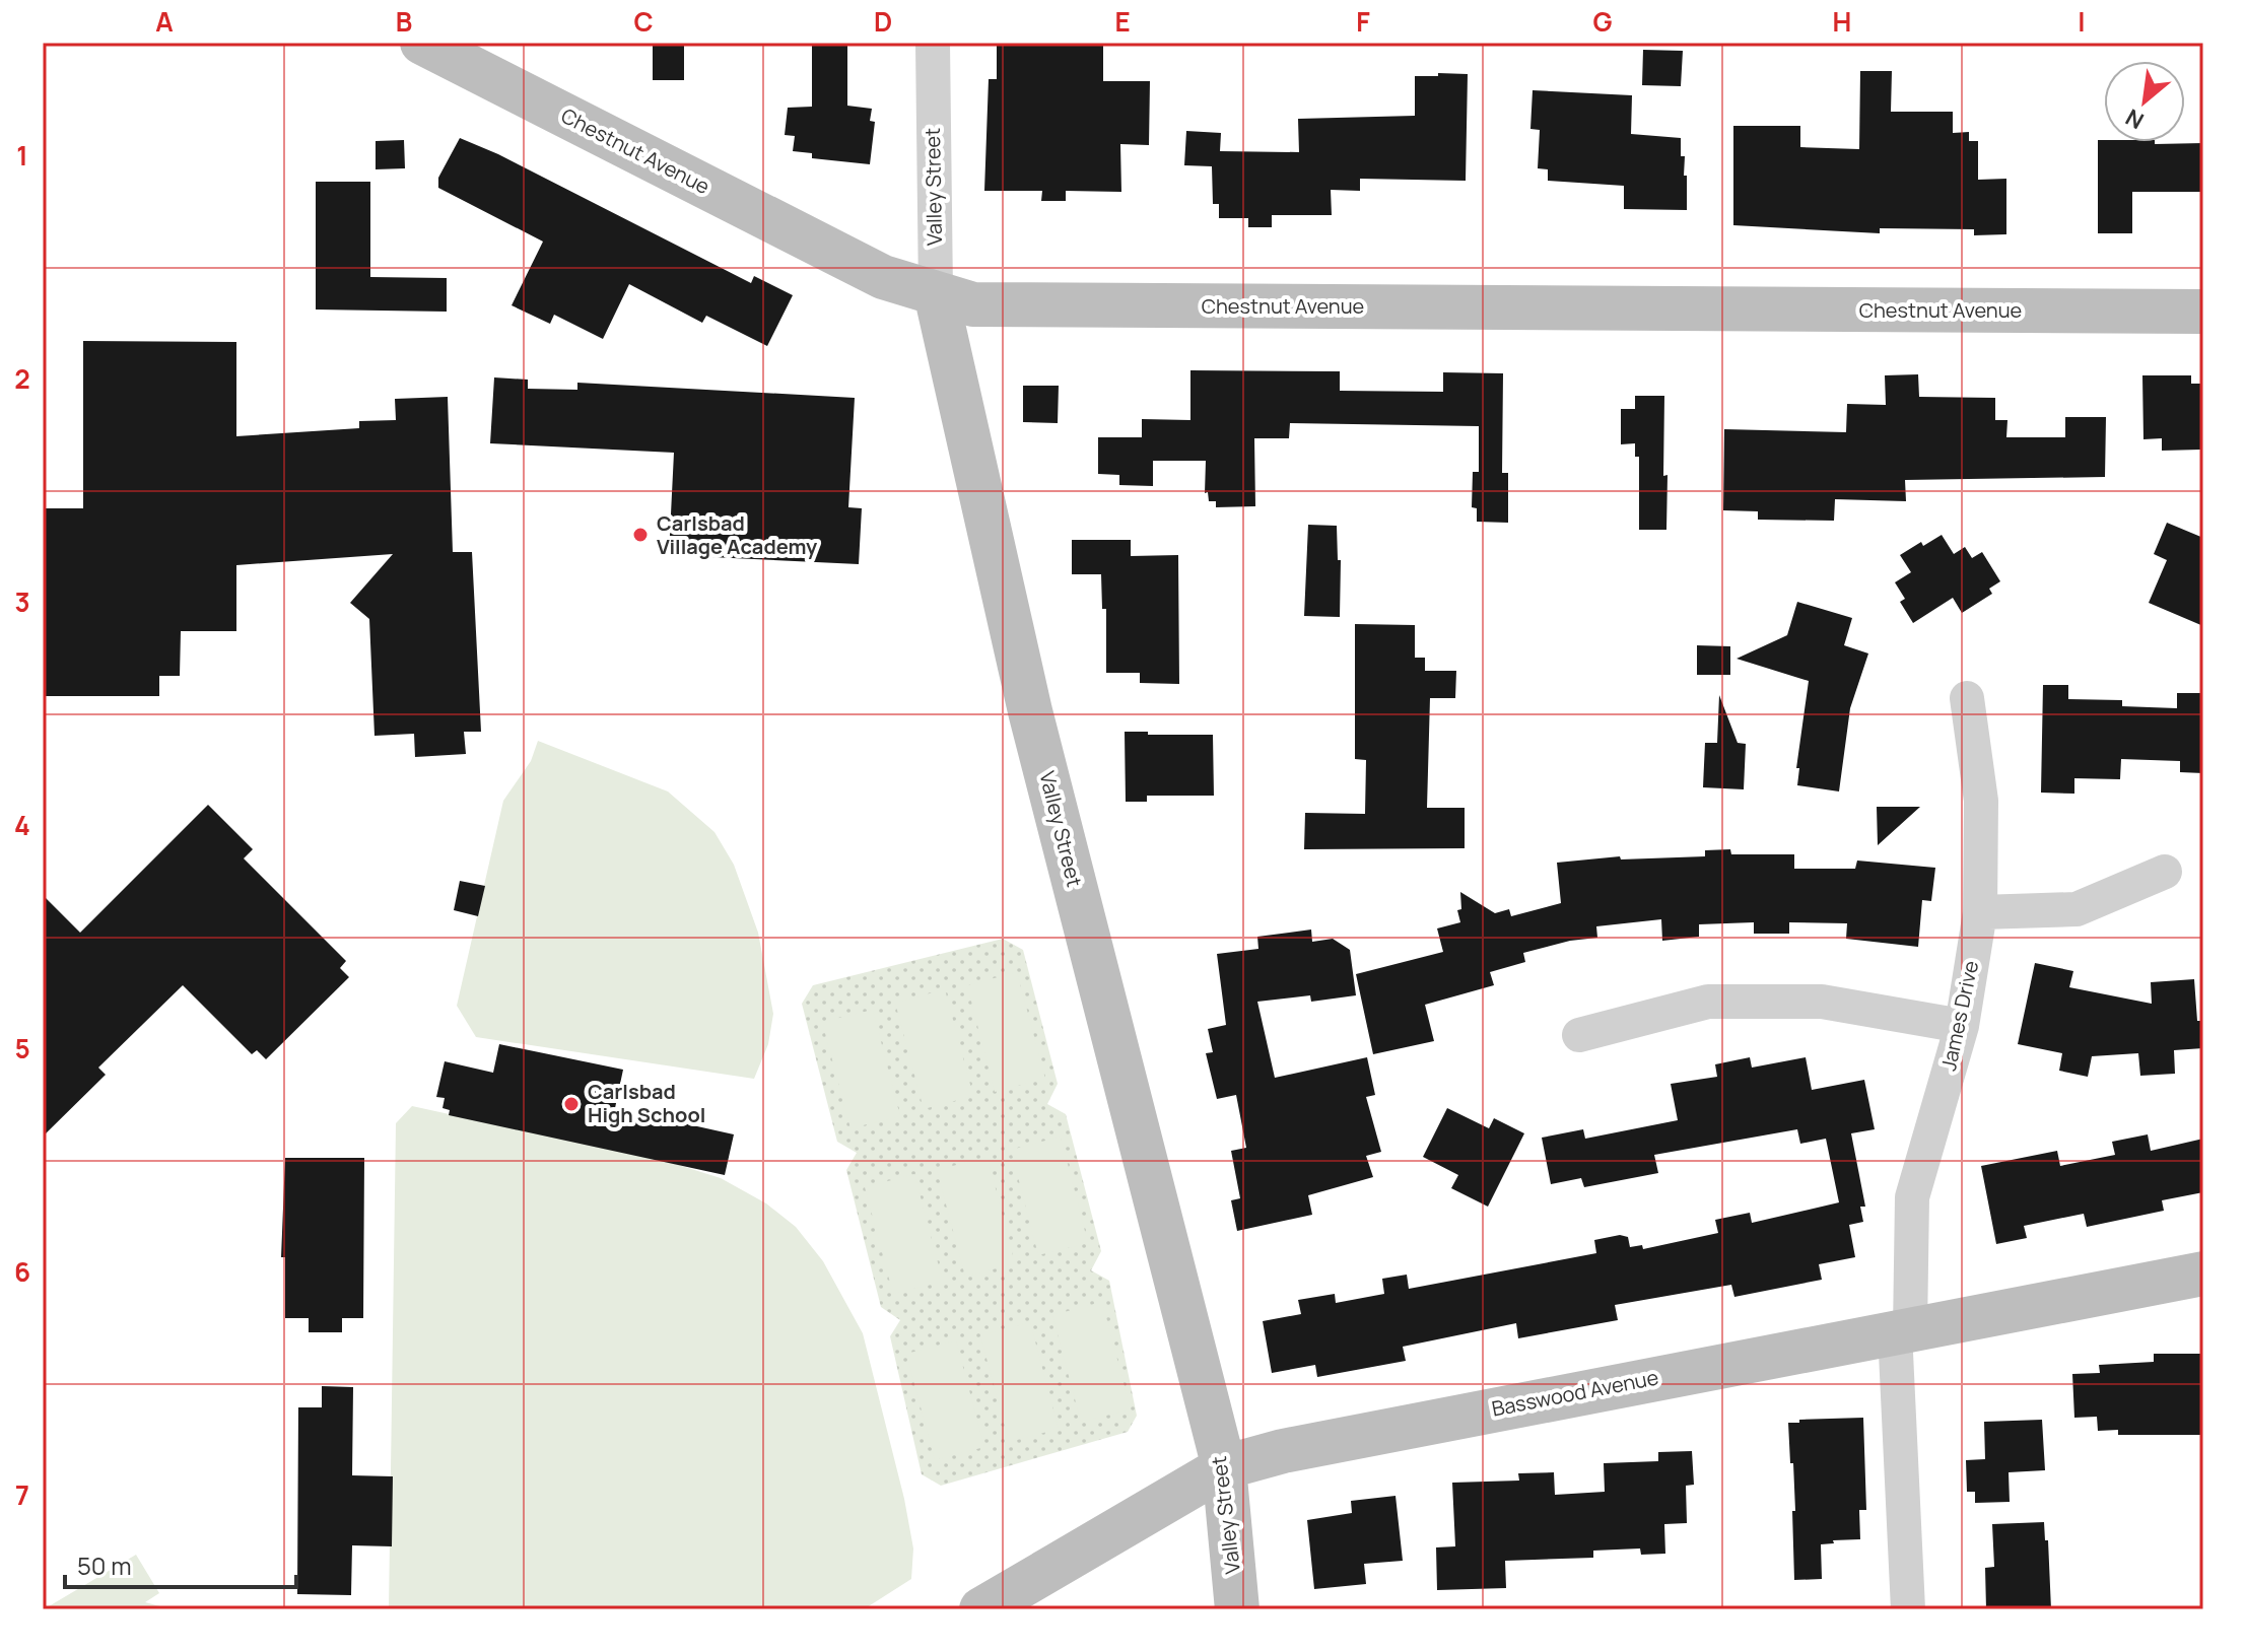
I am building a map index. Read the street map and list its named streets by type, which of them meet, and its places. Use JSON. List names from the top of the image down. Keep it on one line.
{"streets":{"street":["Chestnut Avenue","Valley Street","James Drive","Basswood Avenue"]},"crossings":[["Chestnut Avenue","Valley Street"],["Valley Street","Basswood Avenue"],["James Drive","Basswood Avenue"]],"places":["Carlsbad Village Academy","Carlsbad High School"],"scale_bar":"50 m","north":"bottom left","grid":{"columns":["A","B","C","D","E","F","G","H","I"],"rows":["1","2","3","4","5","6","7"]}}
